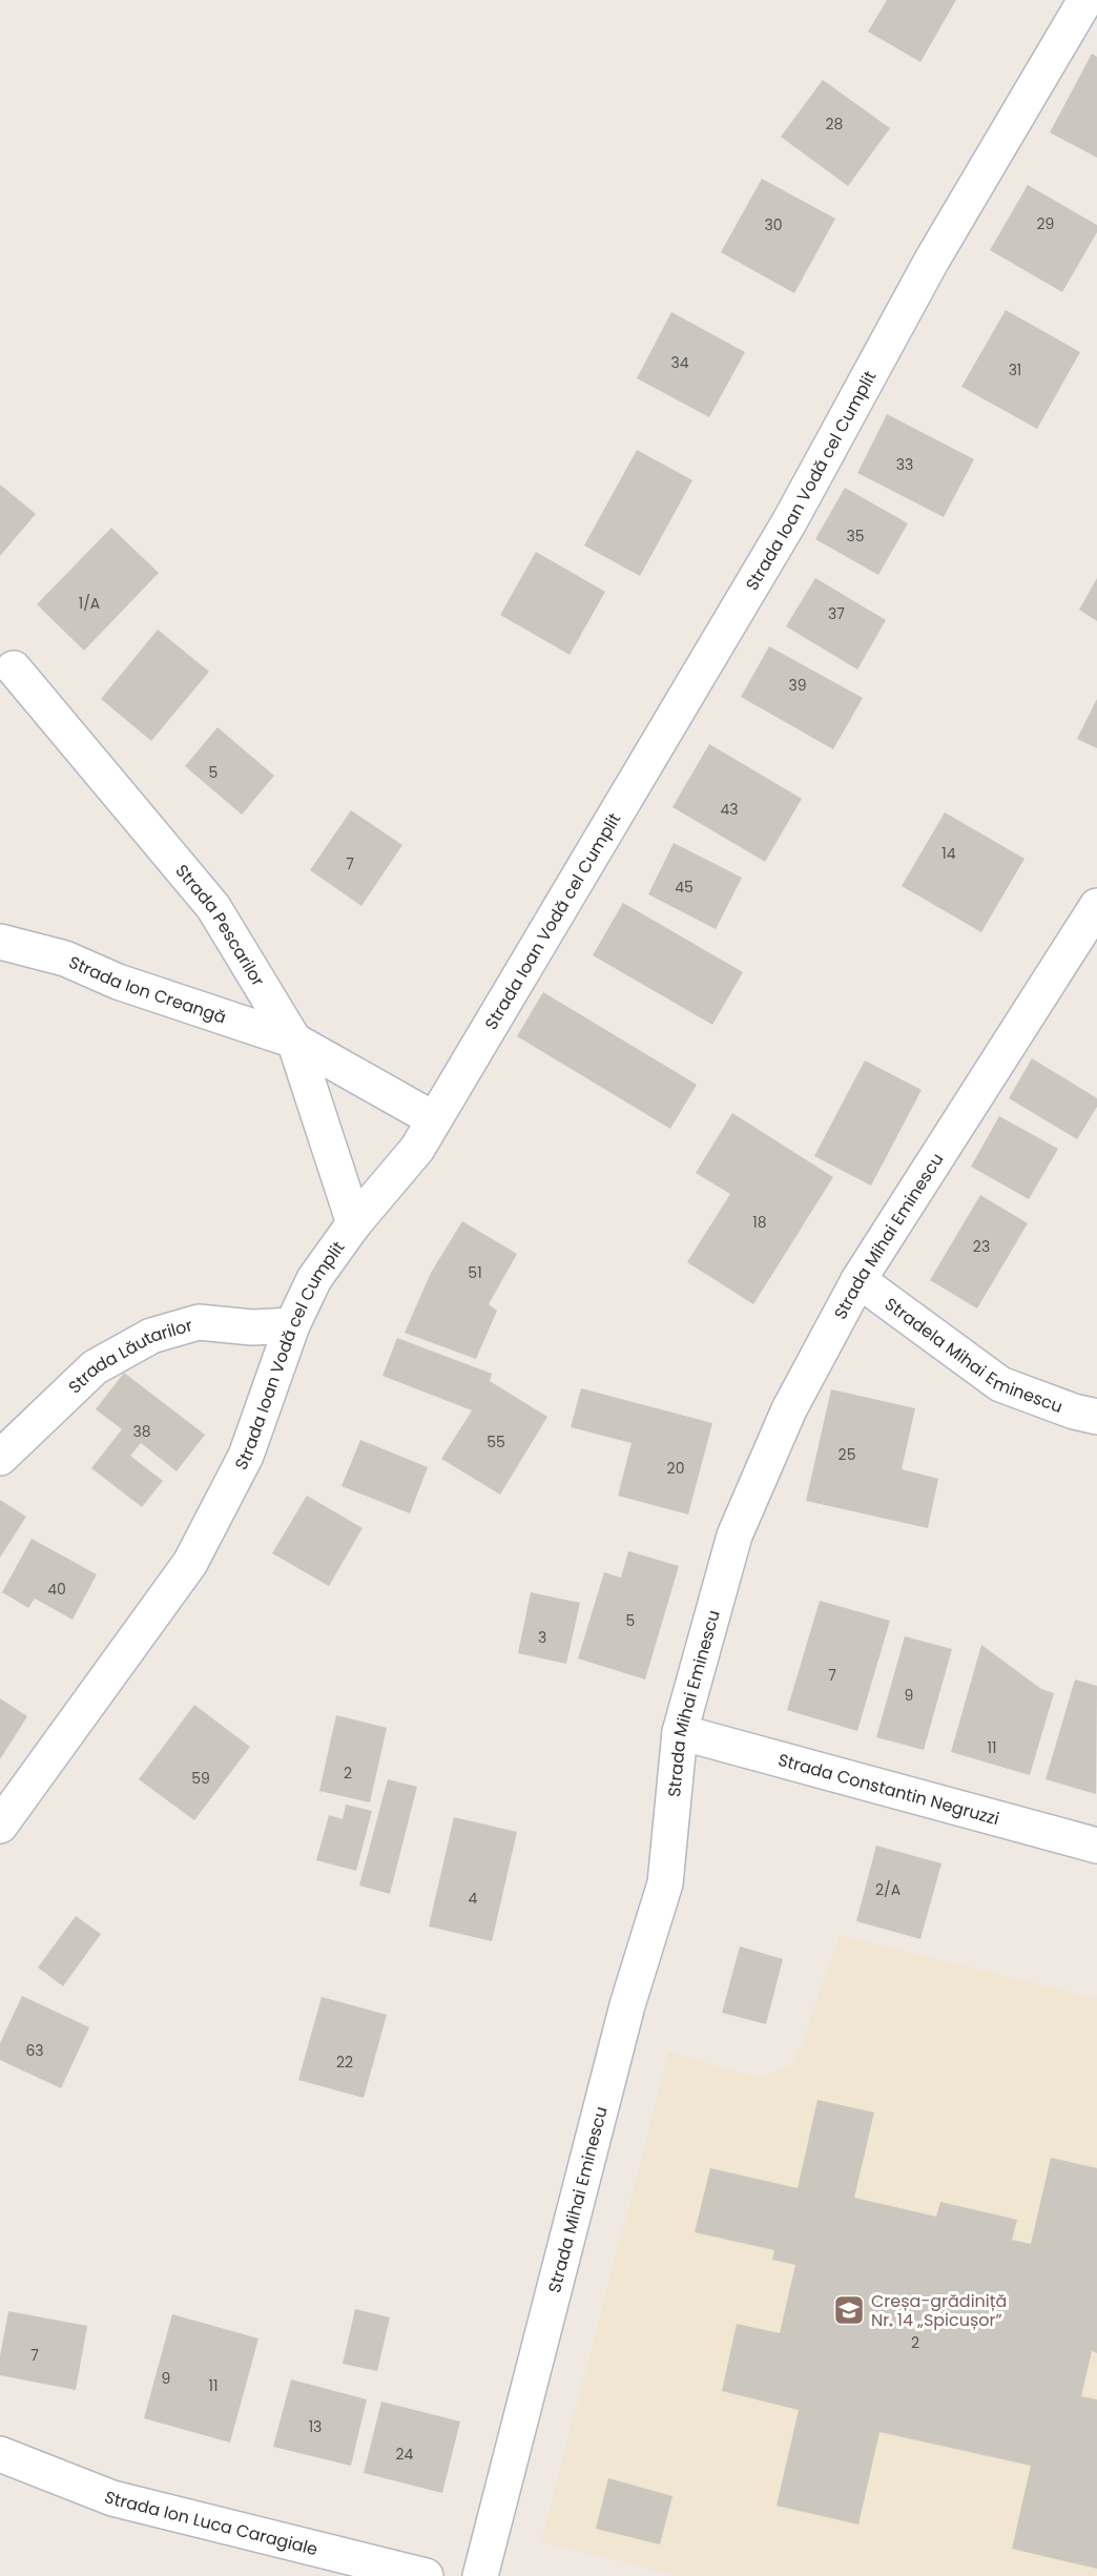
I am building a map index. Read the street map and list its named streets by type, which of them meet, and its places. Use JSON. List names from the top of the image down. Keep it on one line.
{"streets":{"street":["Strada Ioan Vodă cel Cumplit","Strada Pescarilor","Strada Ion Creangă","Strada Mihai Eminescu","Stradela Mihai Eminescu","Strada Lăutarilor","Strada Constantin Negruzzi","Strada Ion Luca Caragiale"]},"crossings":[["Strada Ioan Vodă cel Cumplit","Strada Pescarilor"],["Strada Ioan Vodă cel Cumplit","Strada Ion Creangă"],["Strada Ioan Vodă cel Cumplit","Strada Lăutarilor"],["Strada Pescarilor","Strada Ion Creangă"],["Strada Mihai Eminescu","Stradela Mihai Eminescu"],["Strada Mihai Eminescu","Strada Constantin Negruzzi"]],"places":{"school or university":["Creșa-grădiniță Nr. 14 „Spicușor”"]},"house_numbers":["28","29","30","34","31","33","35","1/A","37","39","5","43","14","7","45","18","23","51","38","55","25","20","40","5","3","7","9","11","2","59","2/A","4","63","22","2","7","9","11","13","24"]}
